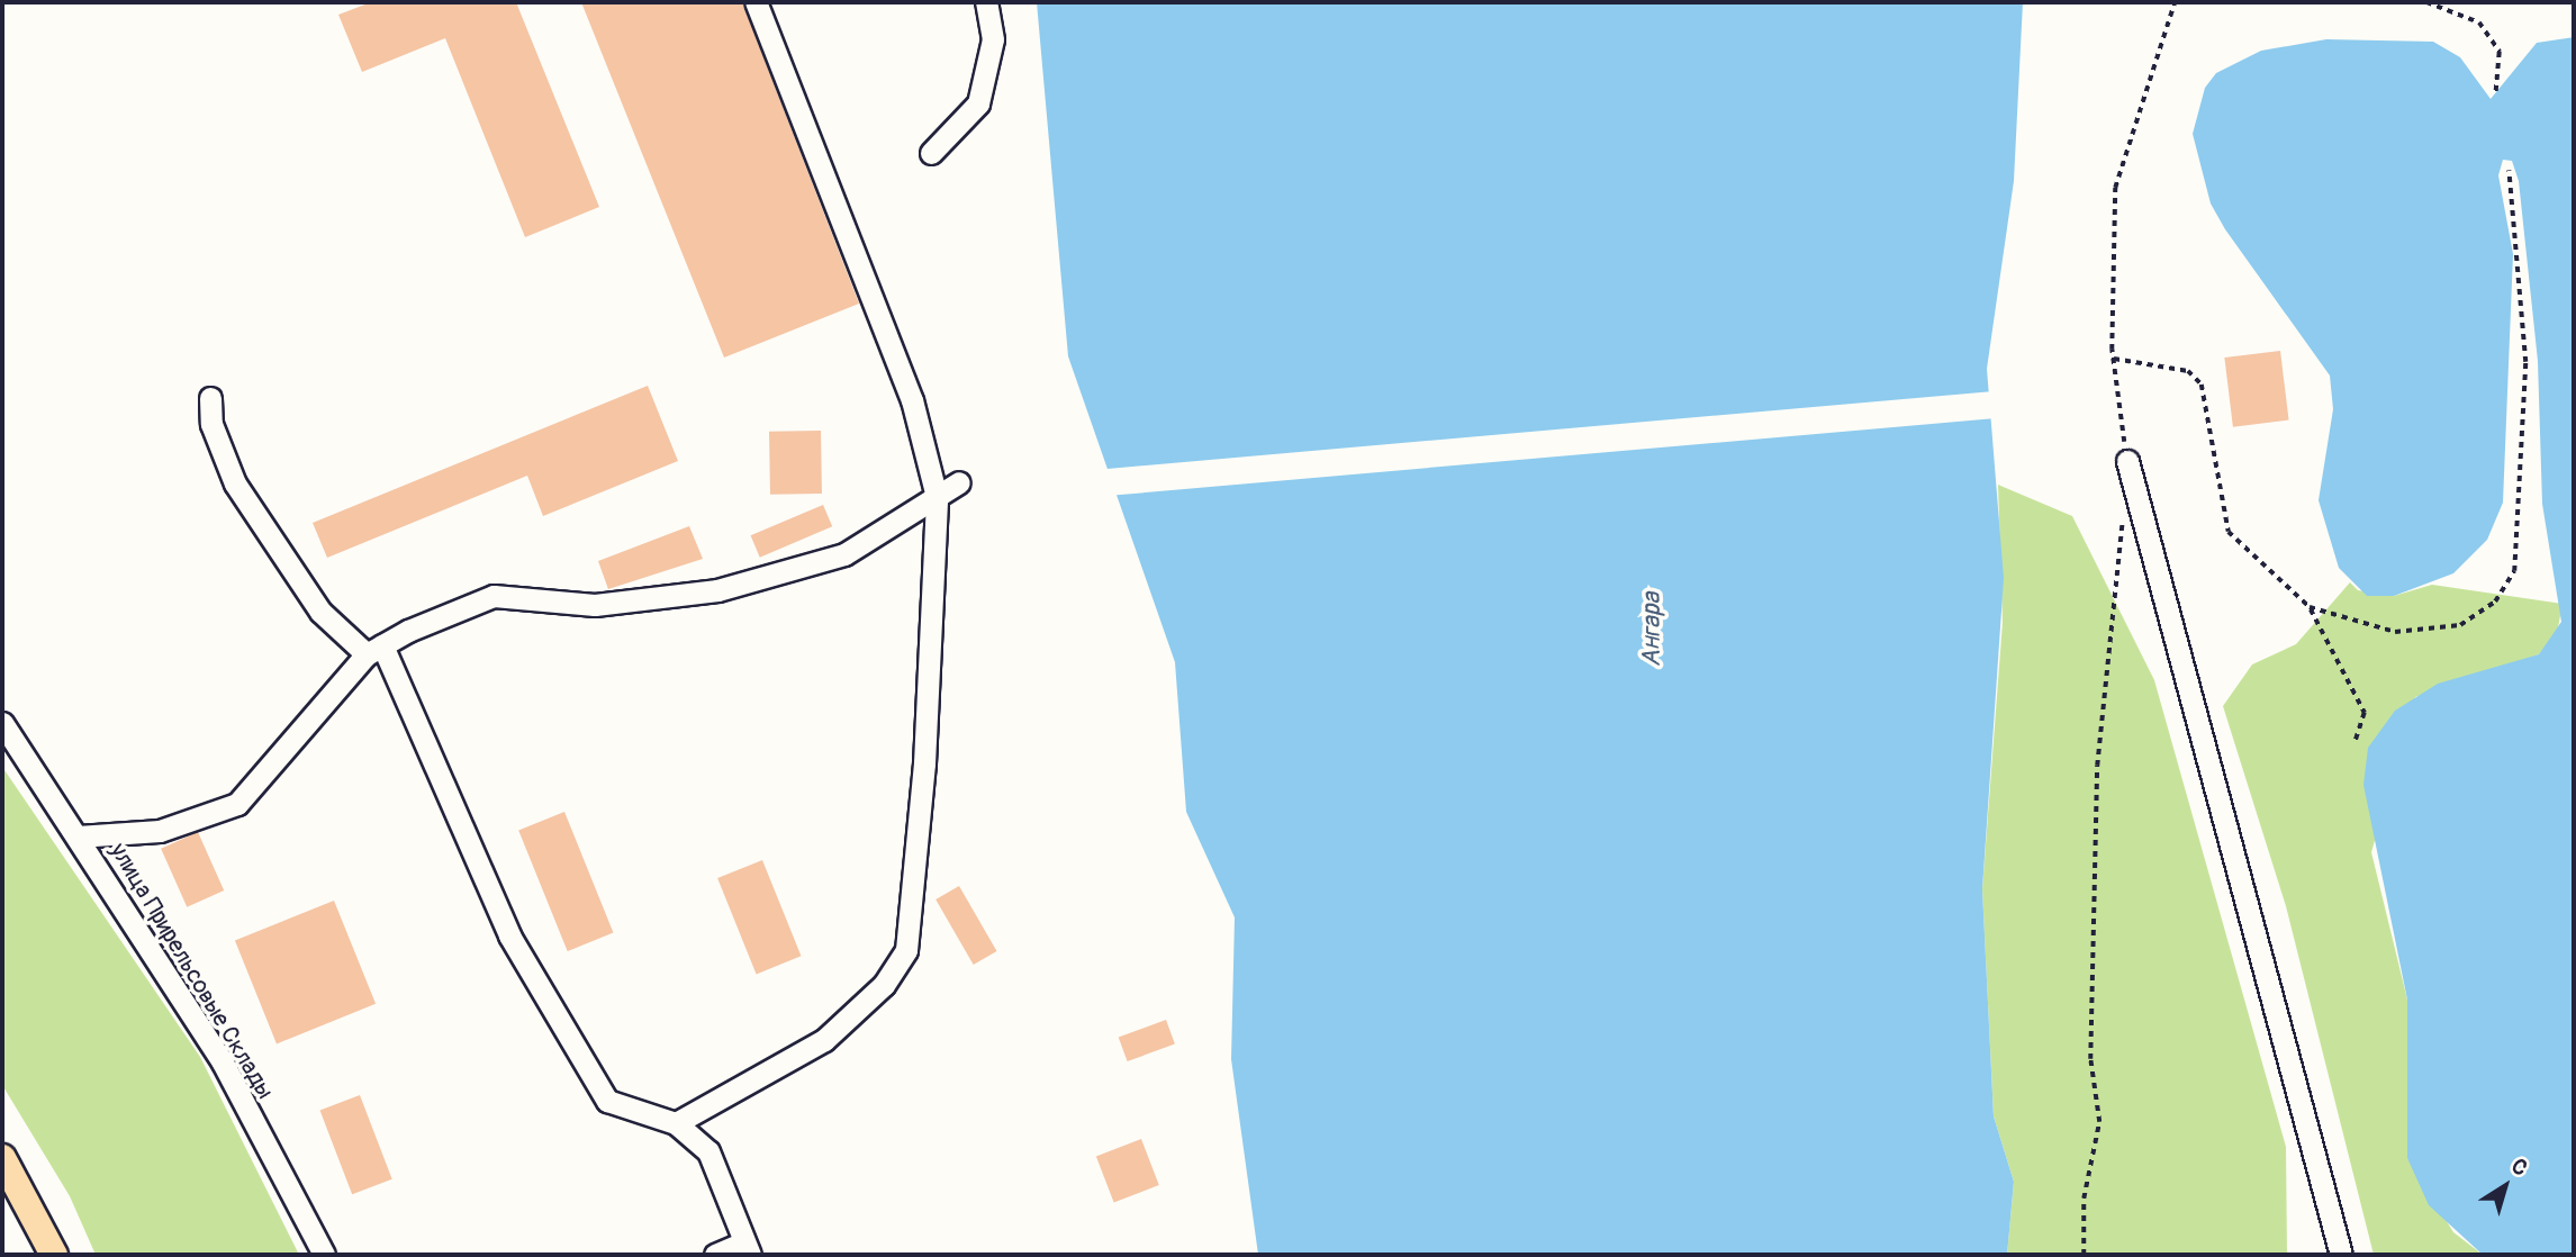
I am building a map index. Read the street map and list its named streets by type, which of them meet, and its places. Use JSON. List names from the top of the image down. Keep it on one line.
{"streets":{"street":["улица Прирельсовые Склады"]},"water":["Ангара"],"north":"top right"}
